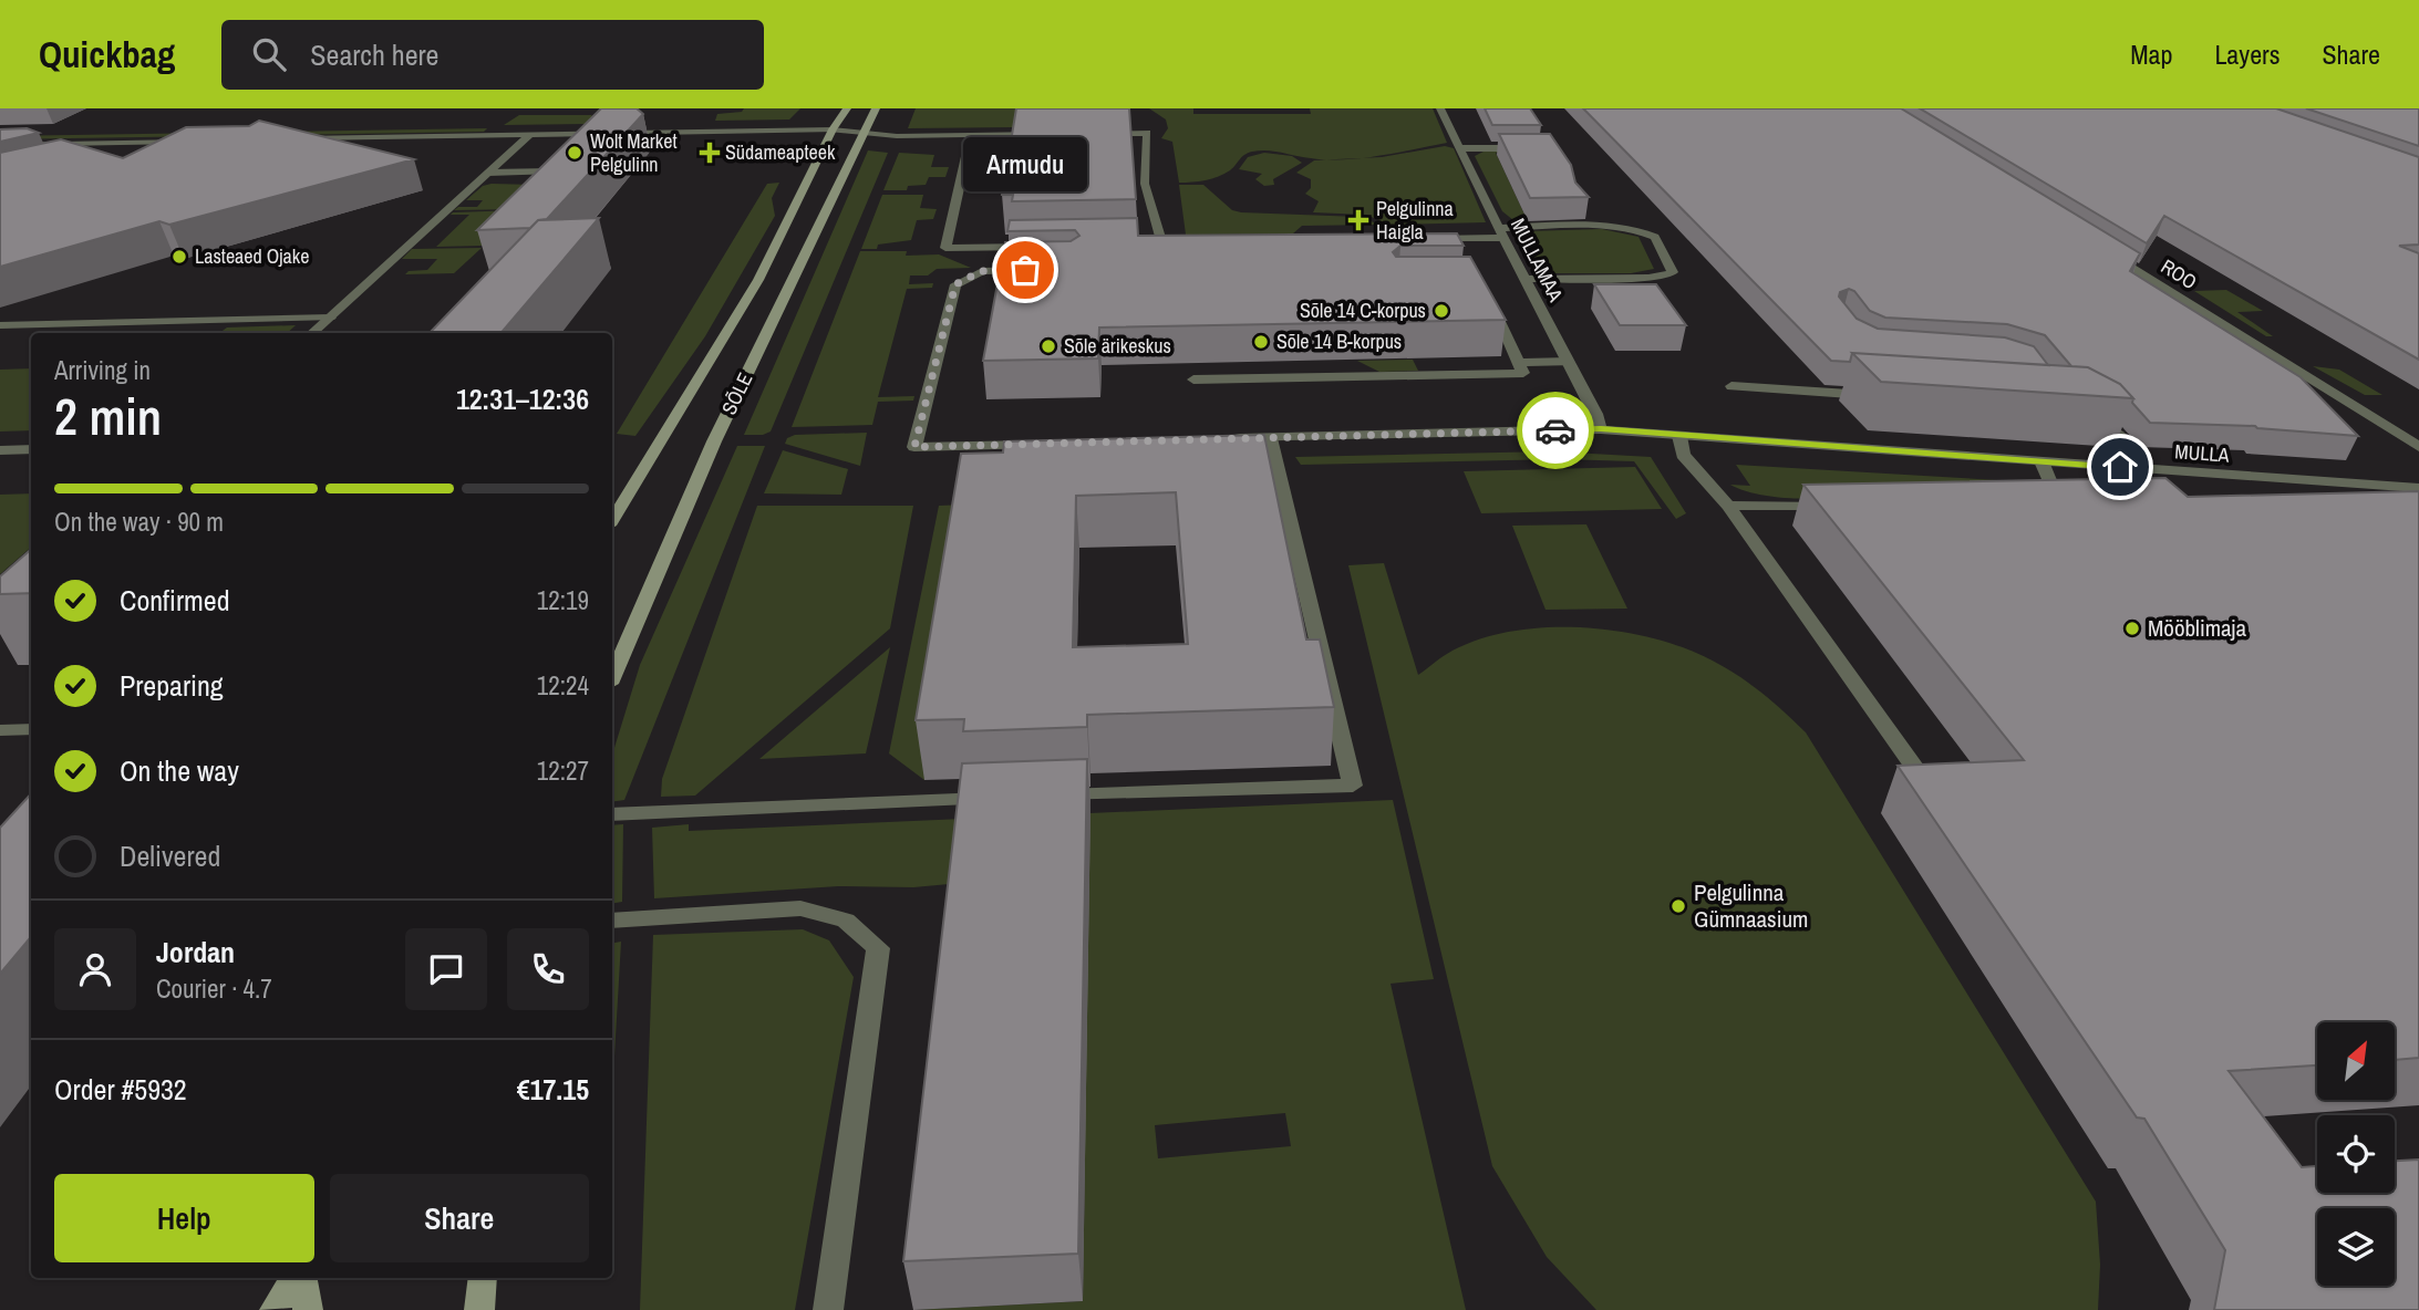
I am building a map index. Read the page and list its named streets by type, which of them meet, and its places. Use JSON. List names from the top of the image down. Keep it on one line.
{"streets":{"main road":["SÕLE"],"street":["MULLAMAA","ROO","MULLA"]},"crossings":[["MULLAMAA","MULLA"]],"places":{"other":["Wolt Market Pelgulinn","Lasteaed Ojake","Armudu","Sõle 14 C-korpus","Sõle 14 B-korpus","Sõle ärikeskus","Mööblimaja","Pelgulinna Gümnaasium"],"health":["Südameapteek","Pelgulinna Haigla"]},"north":"top right","page":{"header":"Quickbag","search":"Search here","nav":["Map","Layers","Share"],"bubble":"Armudu","heading":["2 min","Arriving in","12:31–12:36"],"panel":["Jordan","Courier · 4.7","Order #5932","€17.15"],"bar":"On the way · 90 m","list":[["Confirmed","12:19"],["Preparing","12:24"],["On the way","12:27"],"Delivered"],"buttons":["Help","Share"]}}
